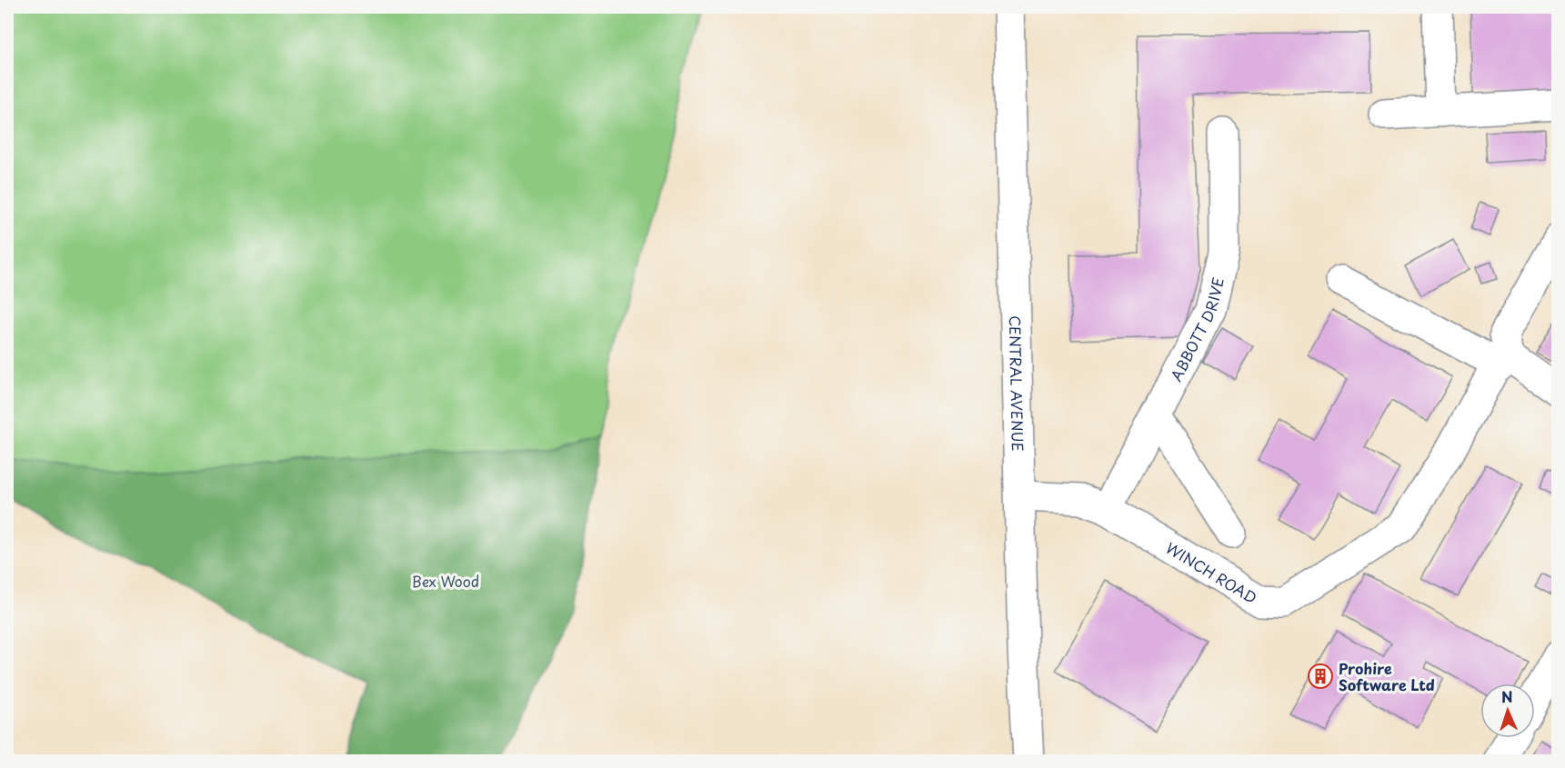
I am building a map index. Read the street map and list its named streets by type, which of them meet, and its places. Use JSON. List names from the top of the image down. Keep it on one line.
{"streets":{"lane":["ABBOTT DRIVE","CENTRAL AVENUE","WINCH ROAD"]},"crossings":[["ABBOTT DRIVE","WINCH ROAD"],["CENTRAL AVENUE","WINCH ROAD"]],"parks":["Bex Wood"],"places":{"building":["Prohire Software Ltd"]},"north":"top"}
